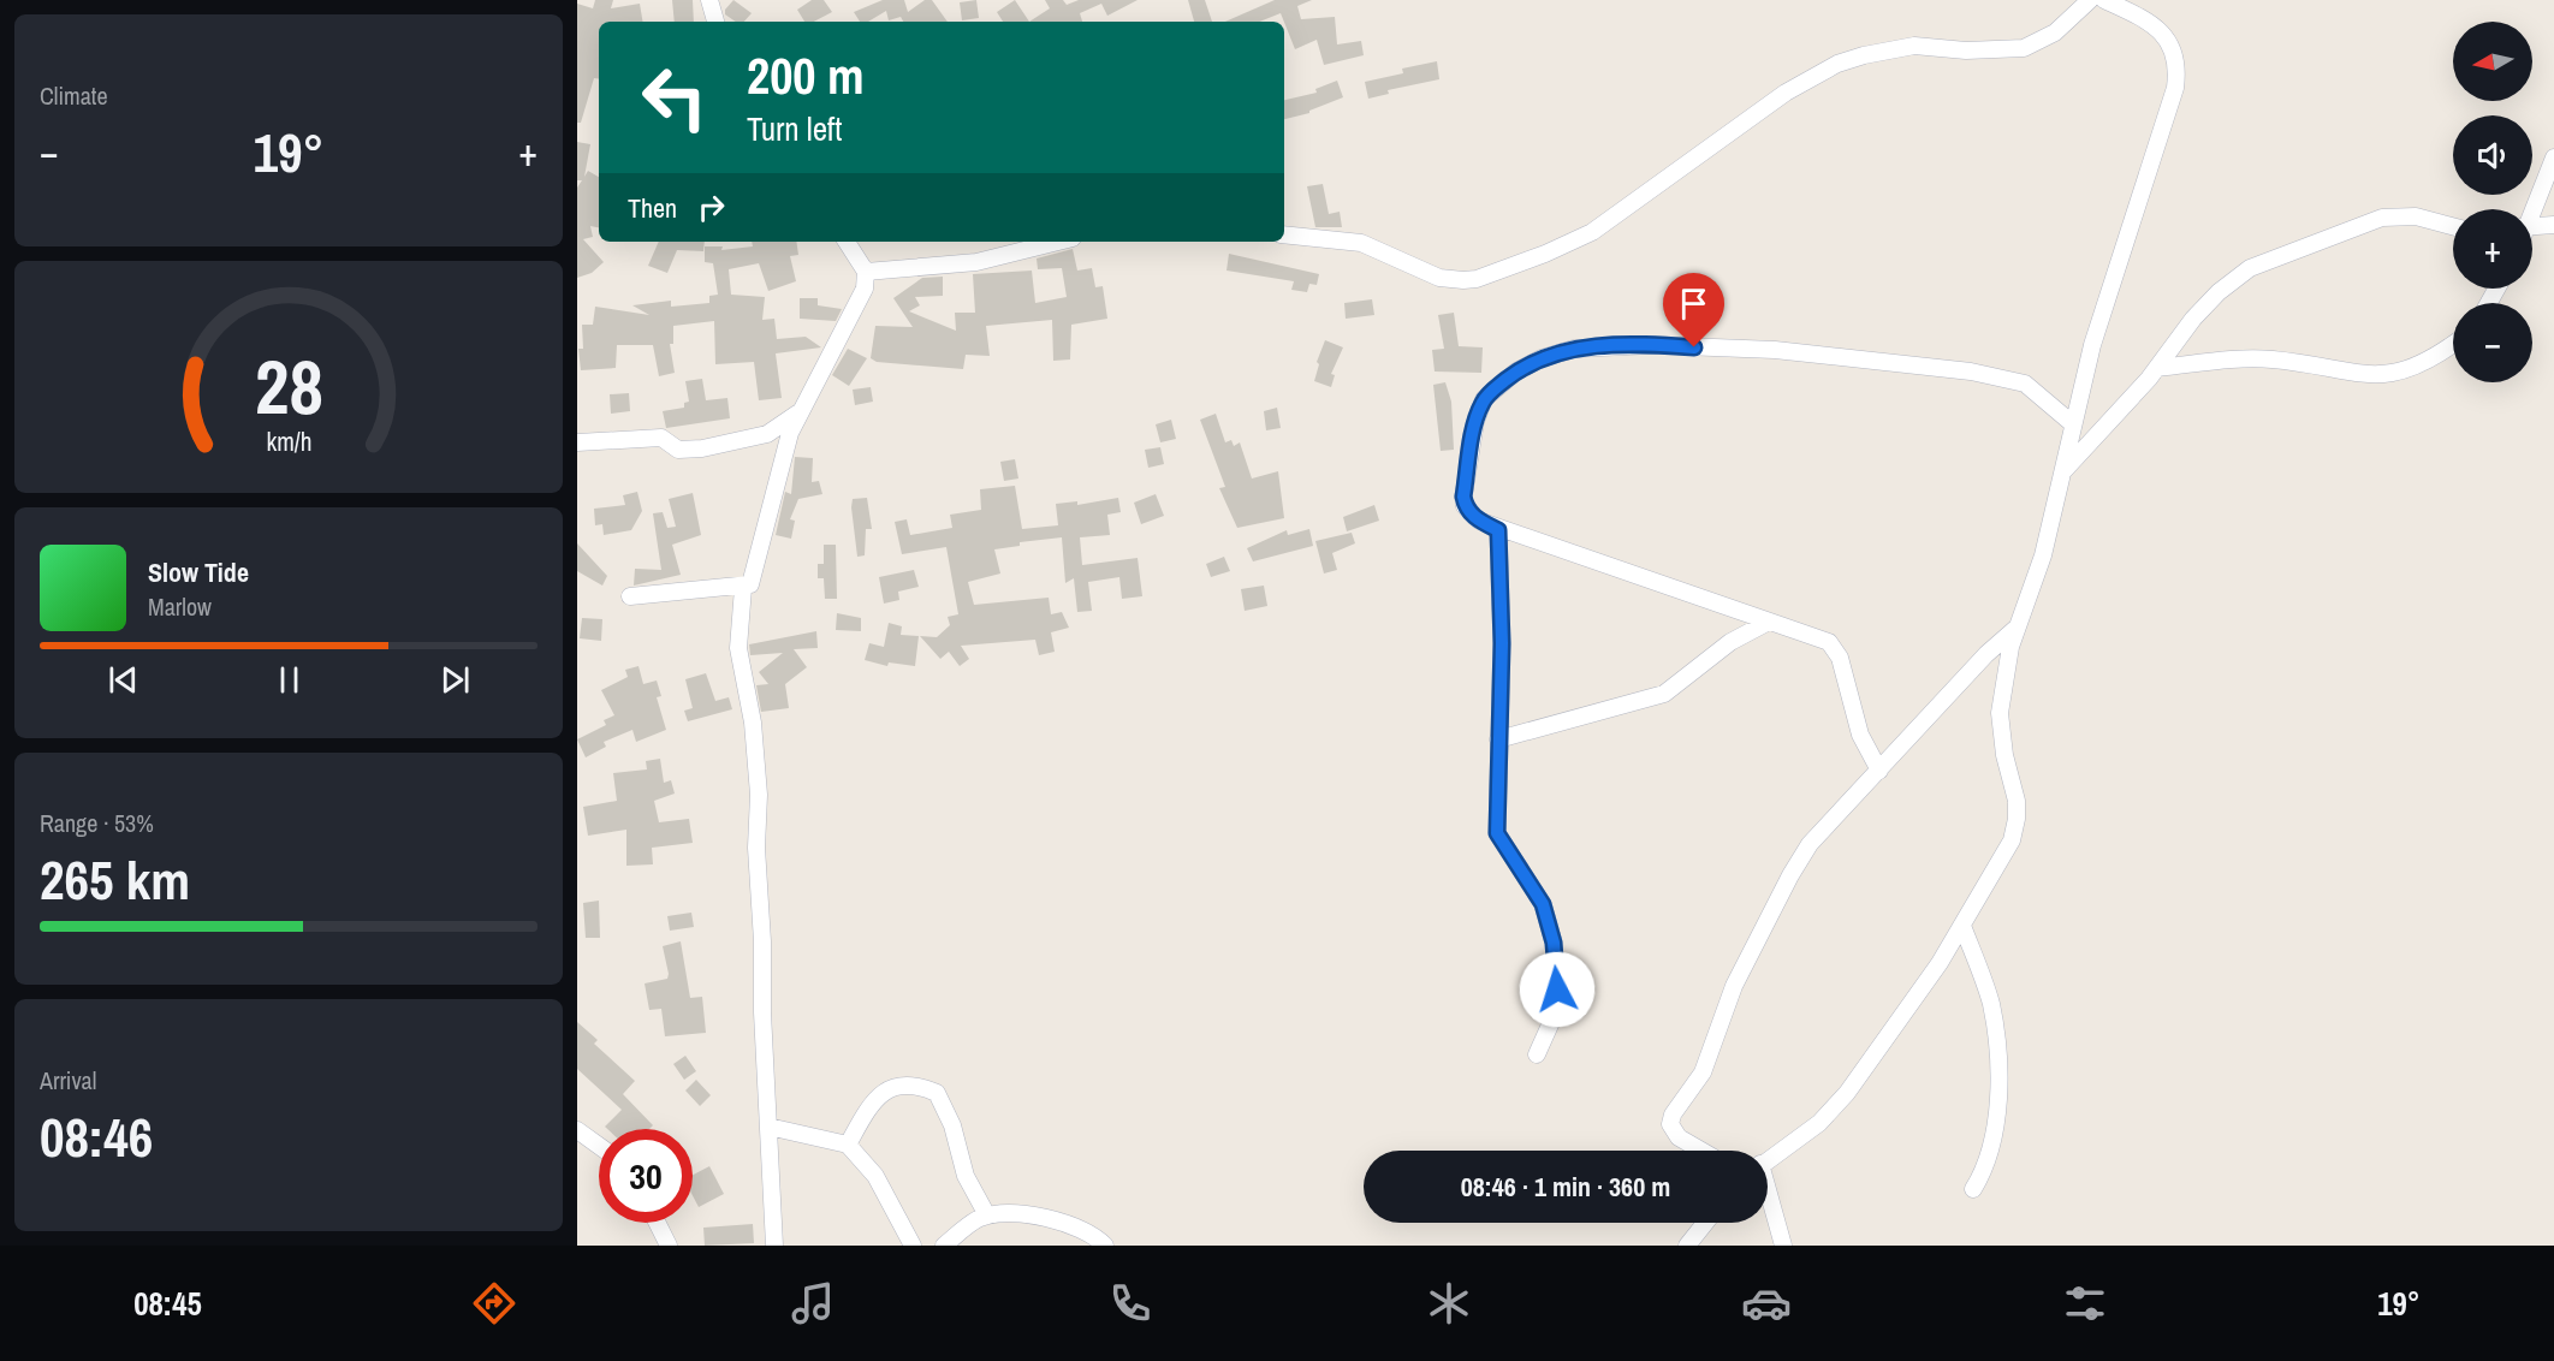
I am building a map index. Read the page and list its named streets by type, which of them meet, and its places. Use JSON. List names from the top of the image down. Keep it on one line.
{"north":"left","page":{"tile":["Climate",["Range · 53%","265 km"],["Arrival","08:46"]],"map_buttons":["+","−"],"turn":["200 m","Turn left"],"heat":["−","19°","+"],"then":"Then","song":["Slow Tide","Marlow"],"limit":"30","trip":"08:46 · 1 min · 360 m","tabs":["08:45","19°"],"gauge":["28","km/h"]}}
